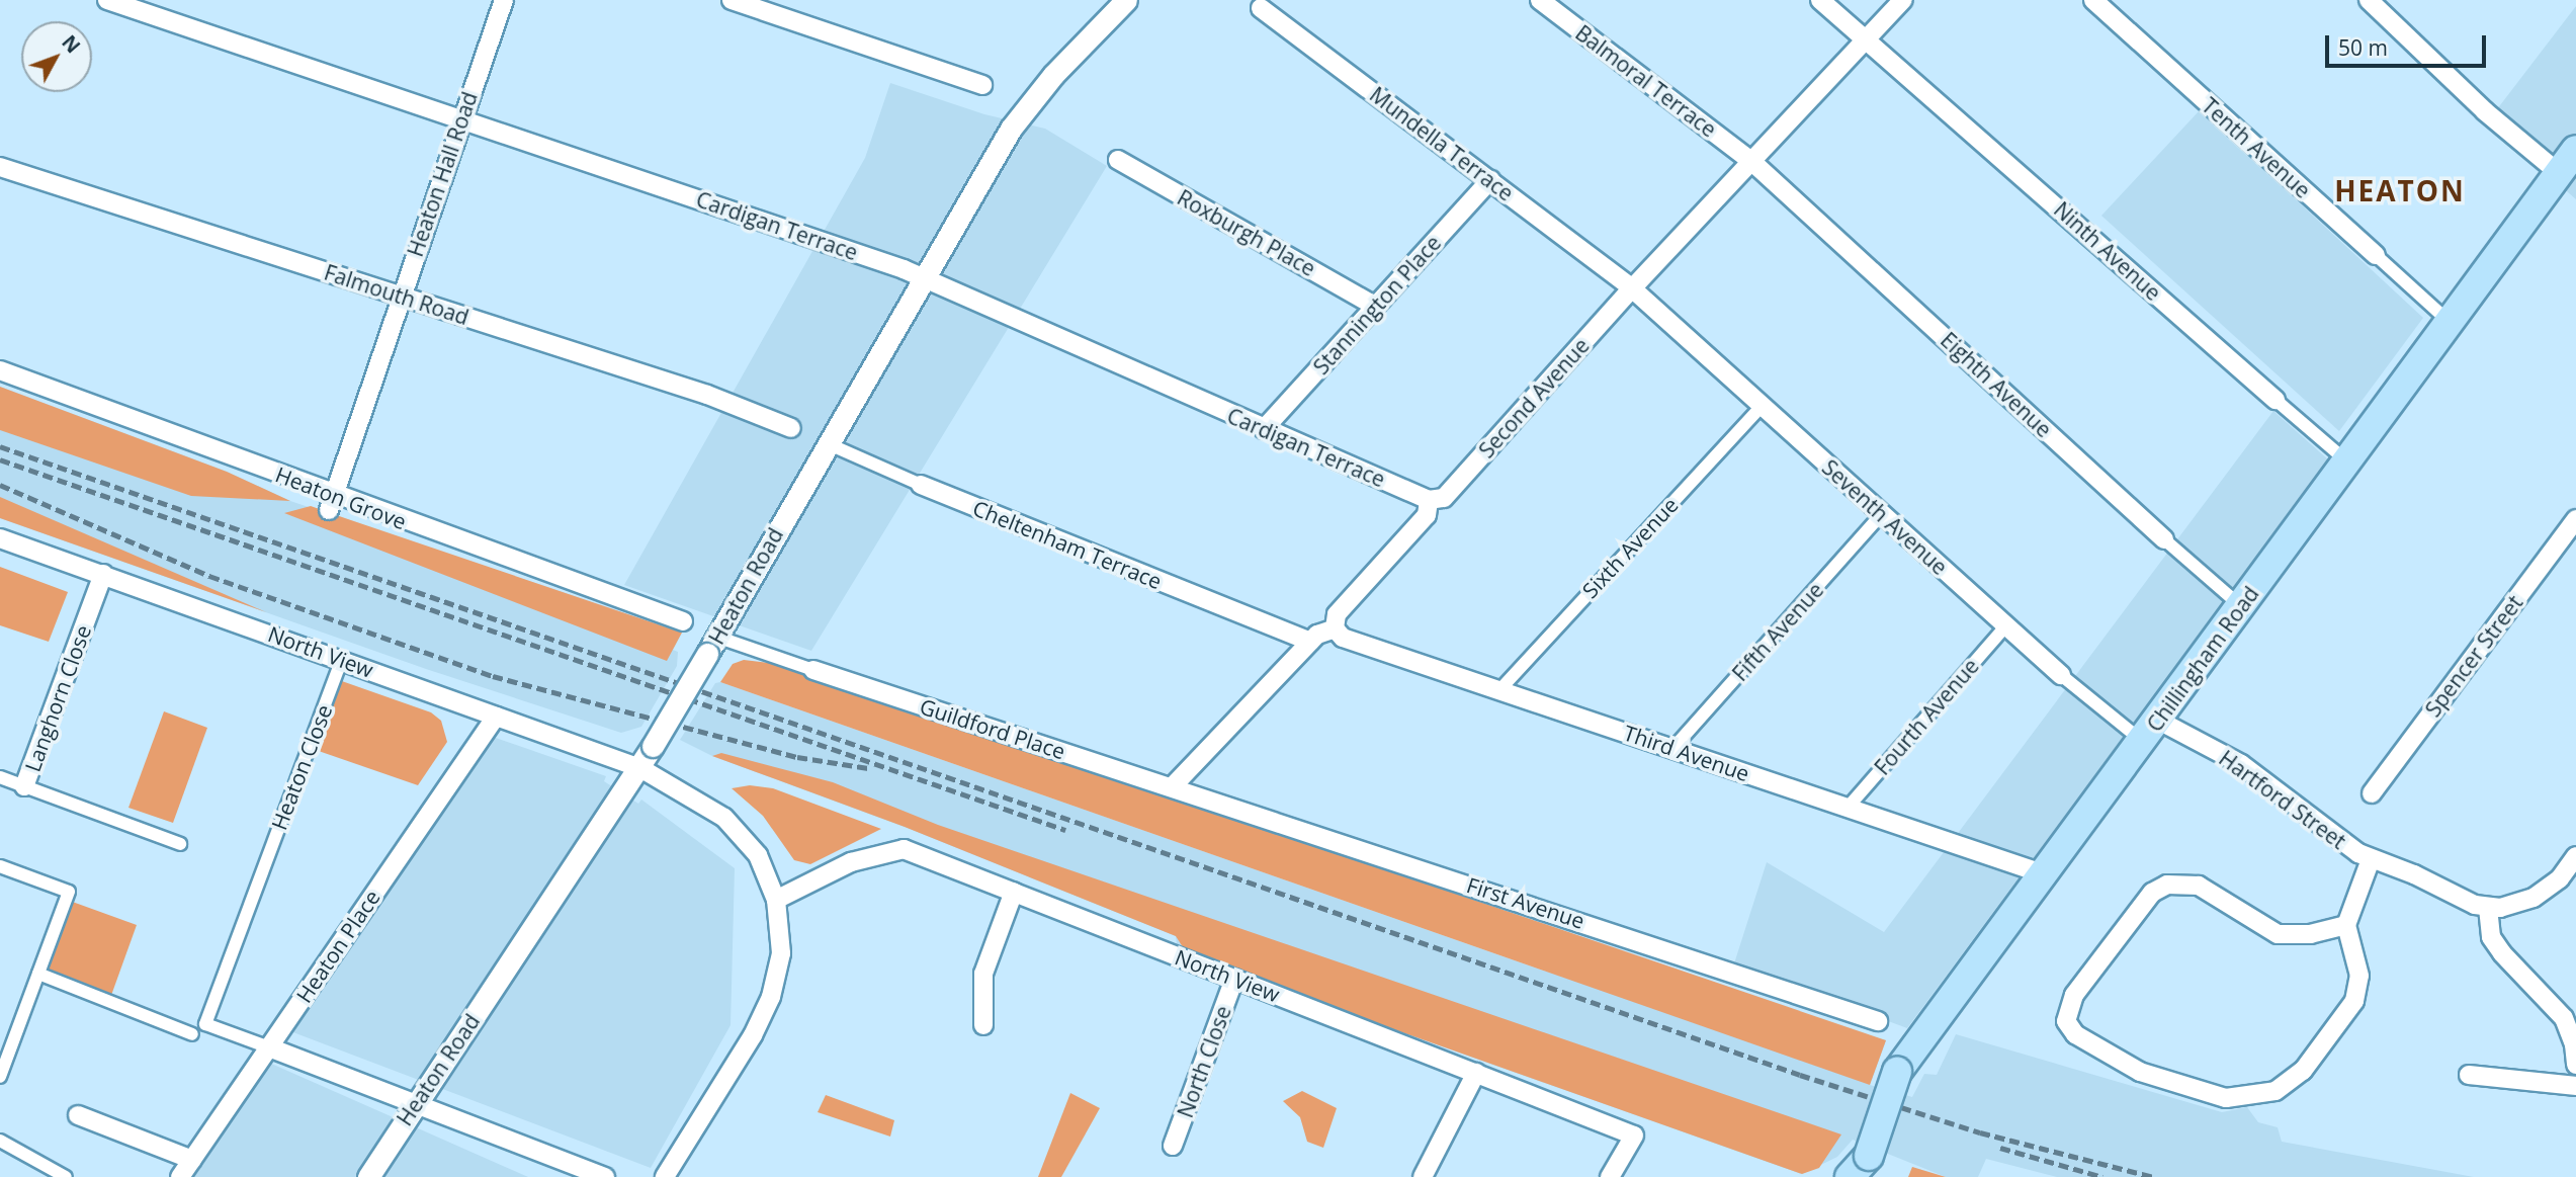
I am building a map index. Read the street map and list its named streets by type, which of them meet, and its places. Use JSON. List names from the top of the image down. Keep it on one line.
{"streets":{"main road":["Chillingham Road"],"street":["Balmoral Terrace","Mundella Terrace","Tenth Avenue","Heaton Hall Road","Cardigan Terrace","Roxburgh Place","Ninth Avenue","Falmouth Road","Stannington Place","Eighth Avenue","Second Avenue","Heaton Grove","Seventh Avenue","Cheltenham Terrace","Sixth Avenue","Heaton Road","Fifth Avenue","North View","Spencer Street","Langhorn Close","Fourth Avenue","Guildford Place","Third Avenue","Heaton Close","Hartford Street","First Avenue","Heaton Place","North Close"]},"crossings":[["Balmoral Terrace","Eighth Avenue"],["Balmoral Terrace","Second Avenue"],["Mundella Terrace","Stannington Place"],["Mundella Terrace","Second Avenue"],["Mundella Terrace","Seventh Avenue"],["Tenth Avenue","Chillingham Road"],["Heaton Hall Road","Cardigan Terrace"],["Heaton Hall Road","Falmouth Road"],["Heaton Hall Road","Heaton Grove"],["Cardigan Terrace","Stannington Place"],["Cardigan Terrace","Second Avenue"],["Cardigan Terrace","Heaton Road"],["Roxburgh Place","Stannington Place"],["Ninth Avenue","Second Avenue"],["Ninth Avenue","Chillingham Road"],["Eighth Avenue","Second Avenue"],["Eighth Avenue","Chillingham Road"],["Second Avenue","Seventh Avenue"],["Seventh Avenue","Sixth Avenue"],["Seventh Avenue","Fifth Avenue"],["Seventh Avenue","Chillingham Road"],["Seventh Avenue","Fourth Avenue"],["Seventh Avenue","Hartford Street"],["Cheltenham Terrace","Heaton Road"],["Sixth Avenue","Third Avenue"],["Heaton Road","North View"],["Fifth Avenue","Third Avenue"],["North View","Langhorn Close"],["North View","Heaton Close"],["North View","Heaton Place"],["North View","North Close"],["Chillingham Road","Third Avenue"],["Chillingham Road","Hartford Street"],["Fourth Avenue","Third Avenue"],["Guildford Place","First Avenue"],["Heaton Close","Heaton Place"]],"districts":["HEATON"],"scale_bar":"50 m","north":"top right"}
